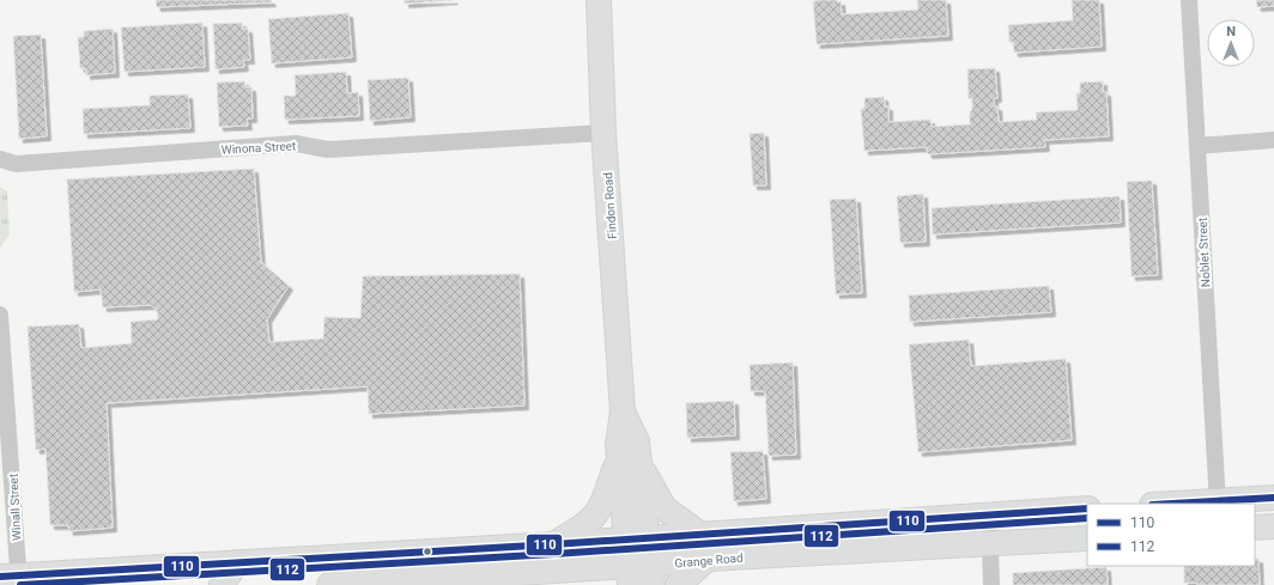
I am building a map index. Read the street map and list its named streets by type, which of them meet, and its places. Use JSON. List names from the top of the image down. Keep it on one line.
{"streets":{"main road":["Findon Road","Grange Road"],"street":["Winona Street","Noblet Street","Winall Street"]},"crossings":[["Winona Street","Findon Road"],["Findon Road","Grange Road"]],"lines":["transit line 110","transit line 112"],"legend":["110","112"],"north":"top"}
